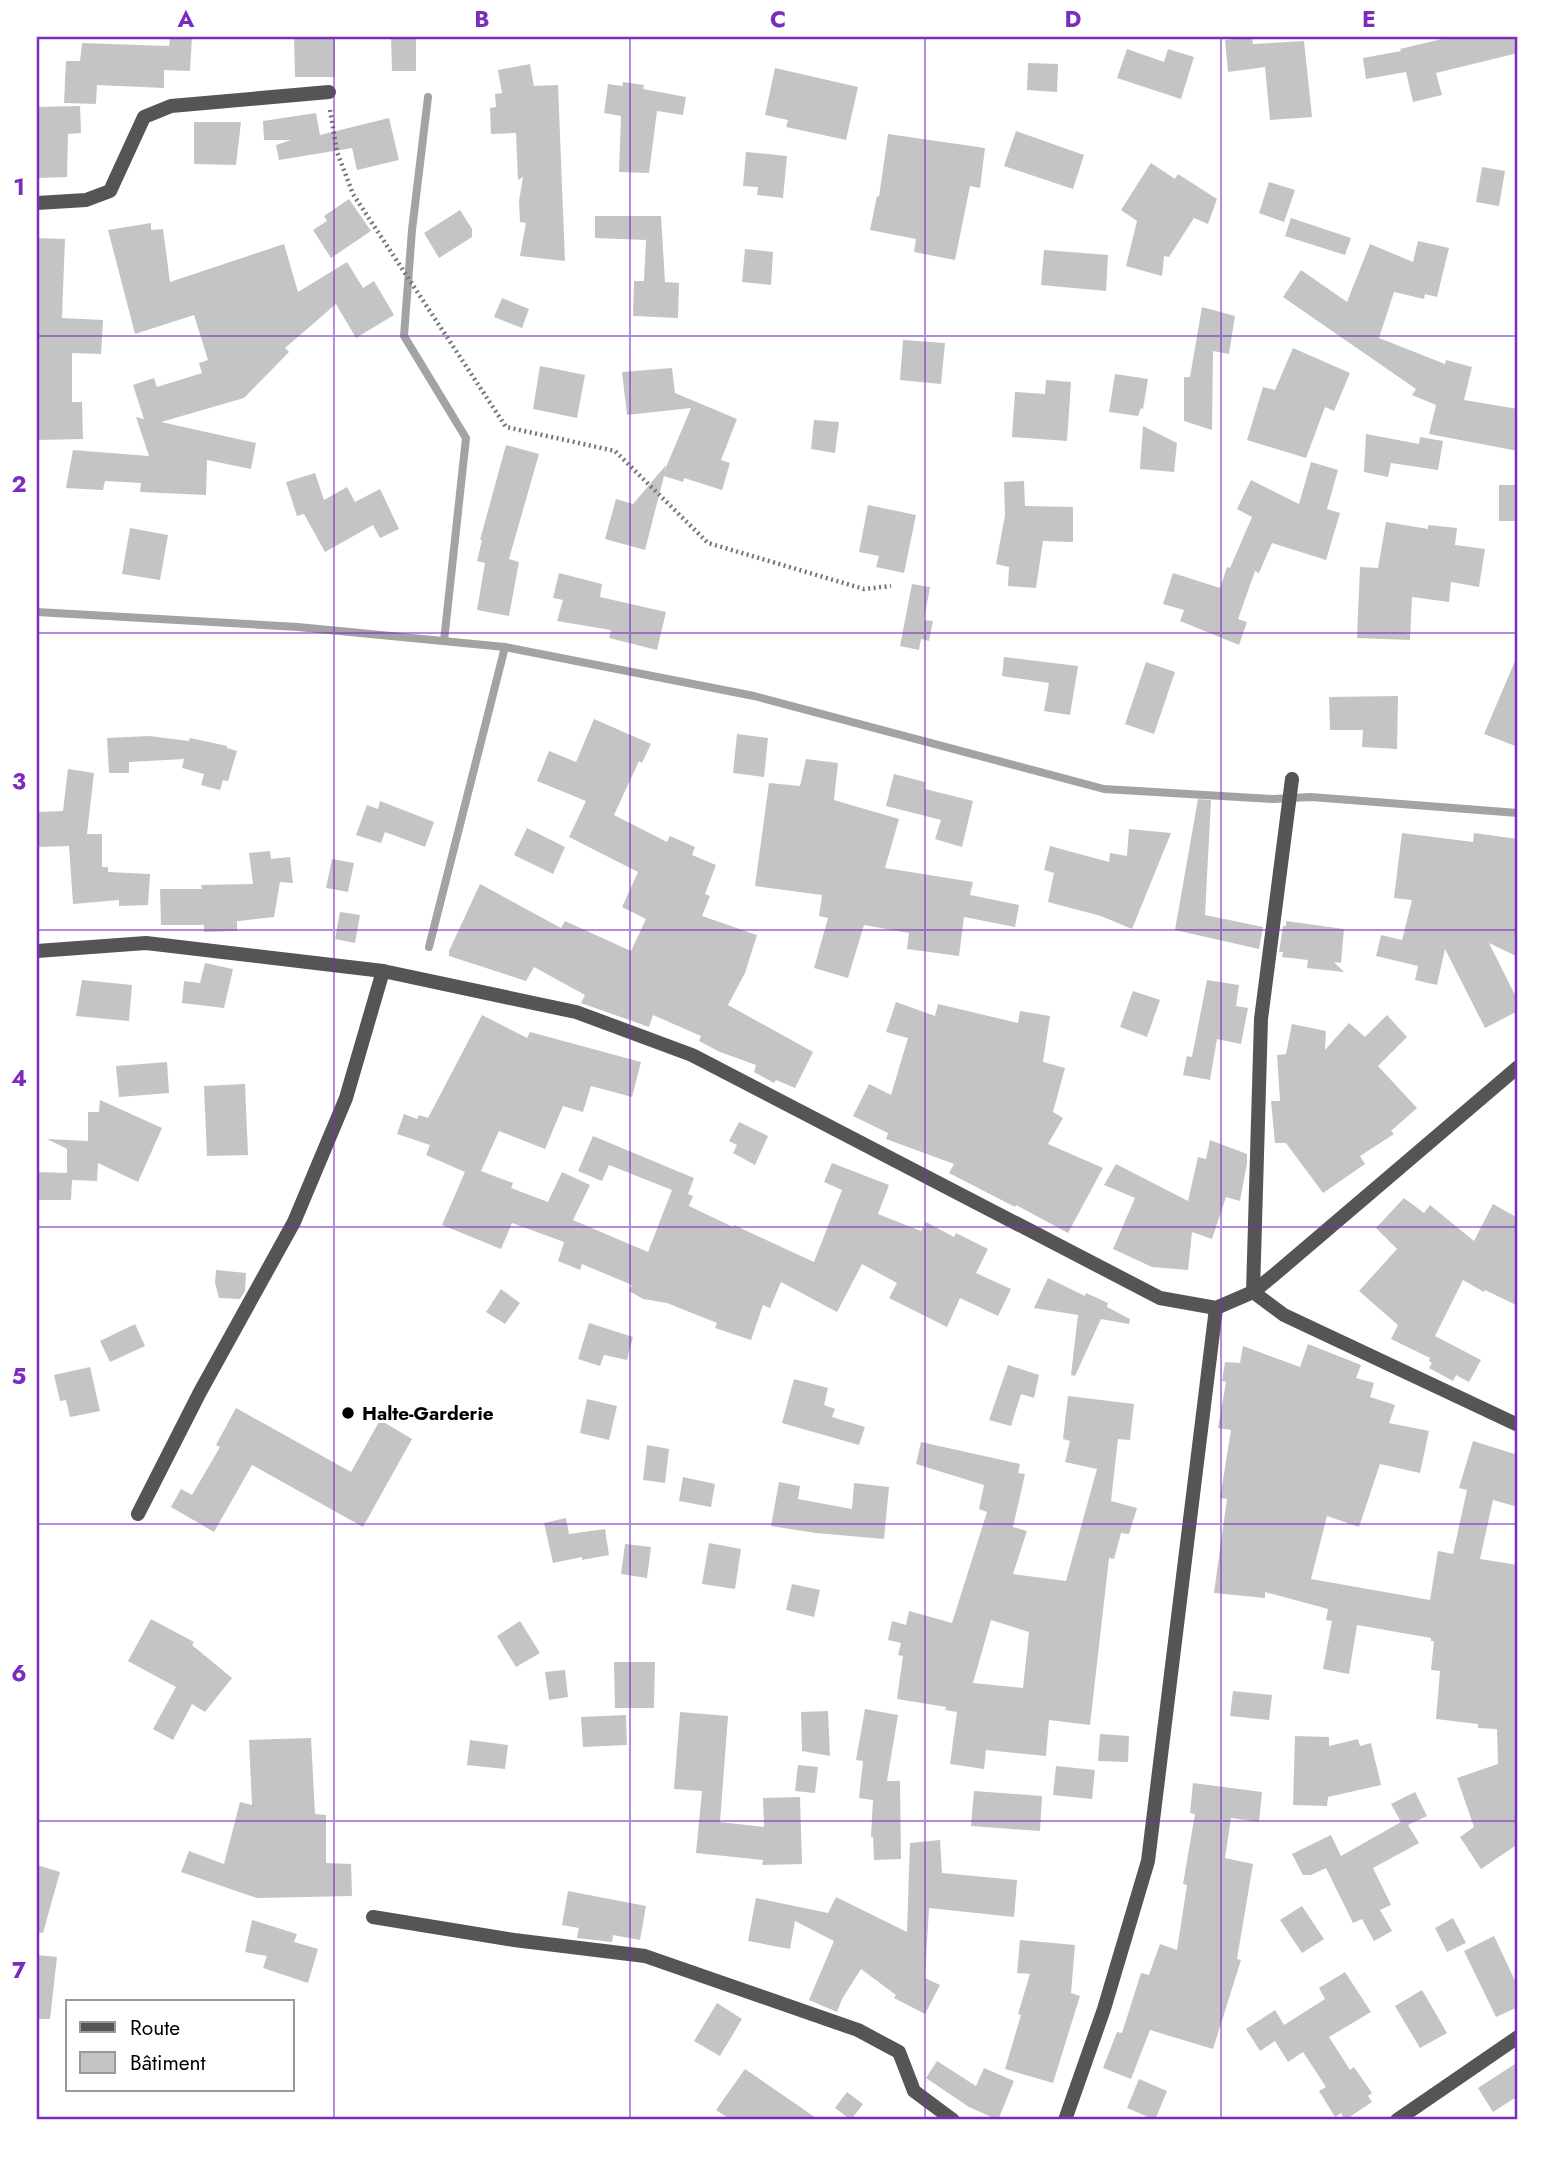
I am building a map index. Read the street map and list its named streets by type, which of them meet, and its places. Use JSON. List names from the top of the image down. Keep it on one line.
{"places":["Halte-Garderie"],"legend":["Route","Bâtiment"],"grid":{"columns":["A","B","C","D","E"],"rows":["1","2","3","4","5","6","7"]}}
